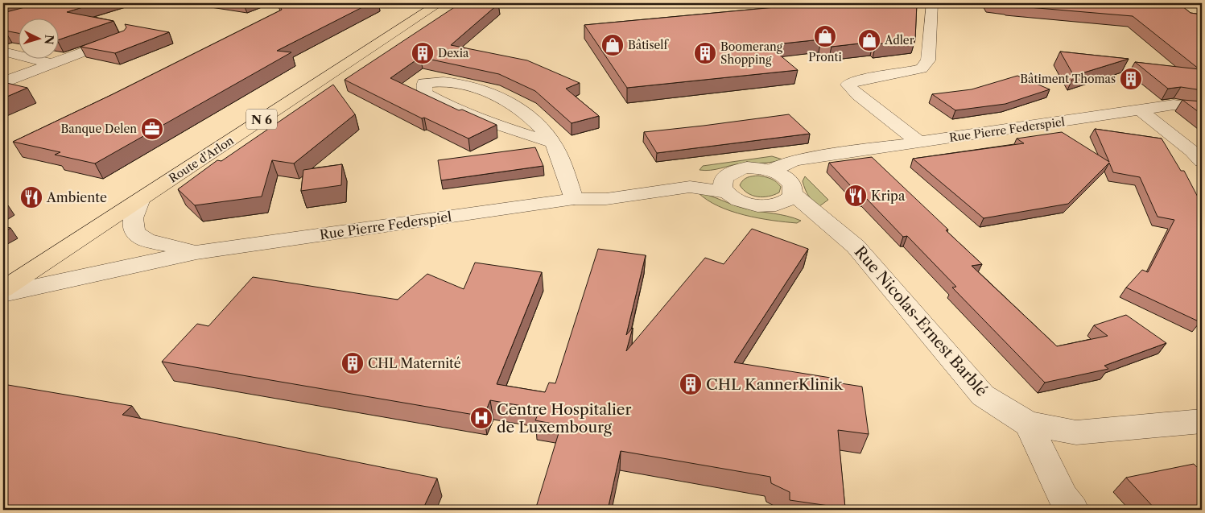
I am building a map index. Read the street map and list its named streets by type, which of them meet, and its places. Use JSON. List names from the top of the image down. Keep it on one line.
{"streets":{"main road":["N 6","Route d'Arlon"],"street":["Rue Pierre Federspiel","Rue Nicolas-Ernest Barblé"]},"crossings":[["Rue Pierre Federspiel","Route d'Arlon"],["Rue Pierre Federspiel","Rue Nicolas-Ernest Barblé"]],"places":{"shop":["Pronti","Adler","Bâtiself"],"building":["Dexia","Boomerang Shopping","Bâtiment Thomas","CHL Maternité","CHL KannerKlinik"],"office":["Banque Delen"],"restaurant":["Kripa","Ambiente"],"hospital":["Centre Hospitalier de Luxembourg"]},"north":"right"}
